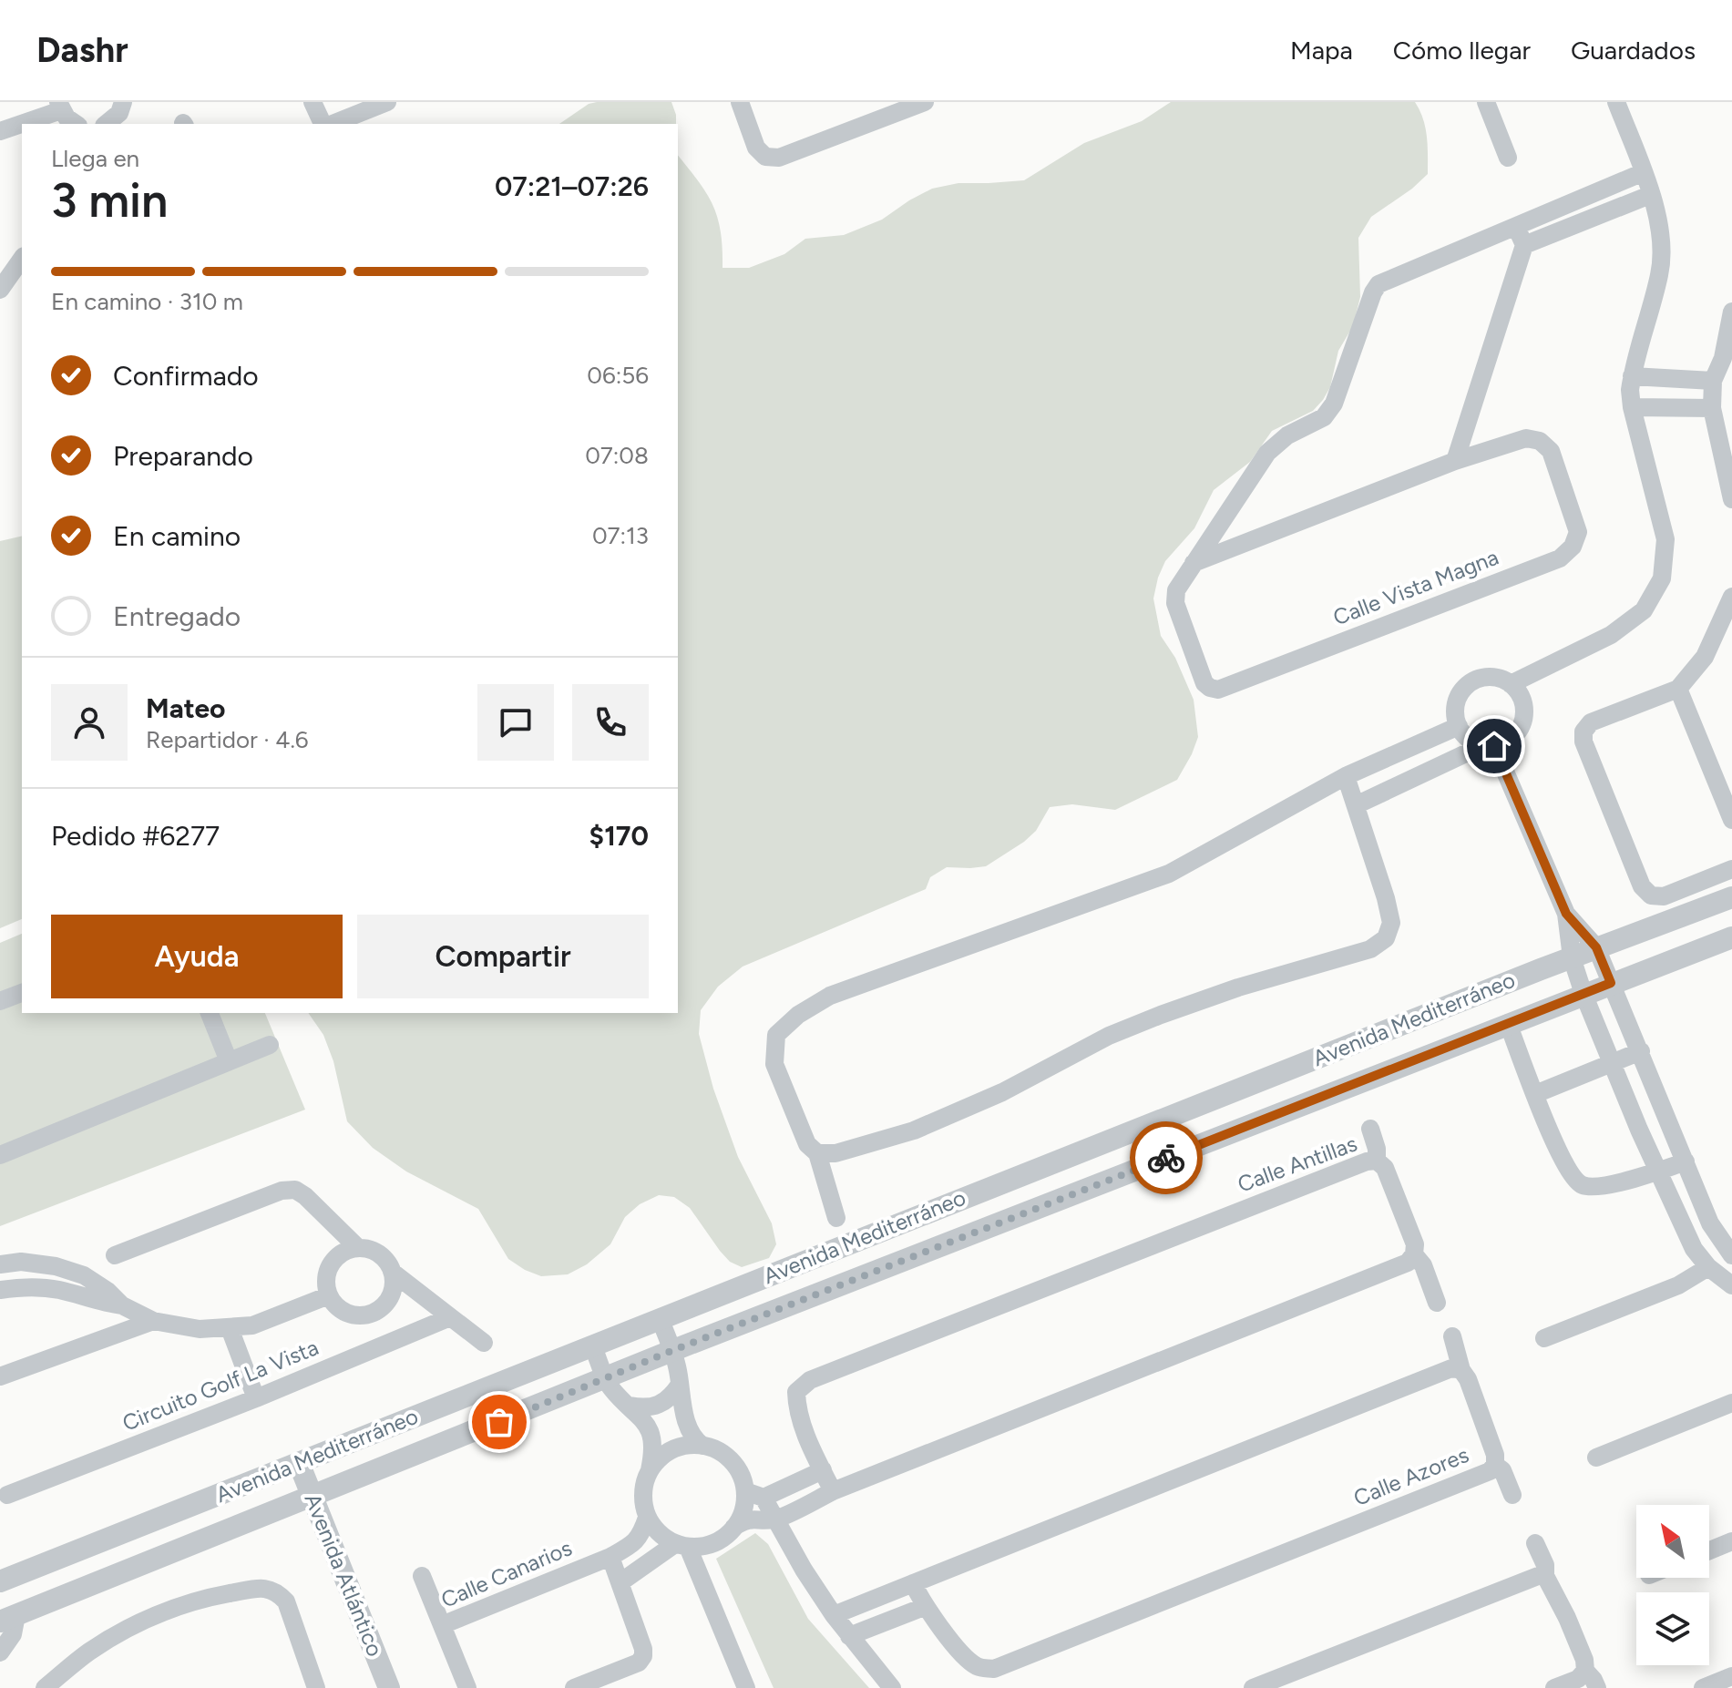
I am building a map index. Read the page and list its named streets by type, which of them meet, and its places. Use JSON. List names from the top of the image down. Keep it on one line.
{"streets":{"street":["Calle Vista Magna","Avenida Mediterráneo","Calle Antillas","Circuito Golf La Vista","Calle Azores","Calle Canarios","Avenida Atlántico"]},"crossings":[["Avenida Mediterráneo","Avenida Atlántico"]],"north":"top left","page":{"header":"Dashr","nav":["Mapa","Cómo llegar","Guardados"],"heading":["3 min","Llega en","07:21–07:26"],"panel":["Mateo","Repartidor · 4.6","Pedido #6277","$170"],"bar":"En camino · 310 m","list":[["Confirmado","06:56"],["Preparando","07:08"],["En camino","07:13"],"Entregado"],"buttons":["Ayuda","Compartir"]}}
